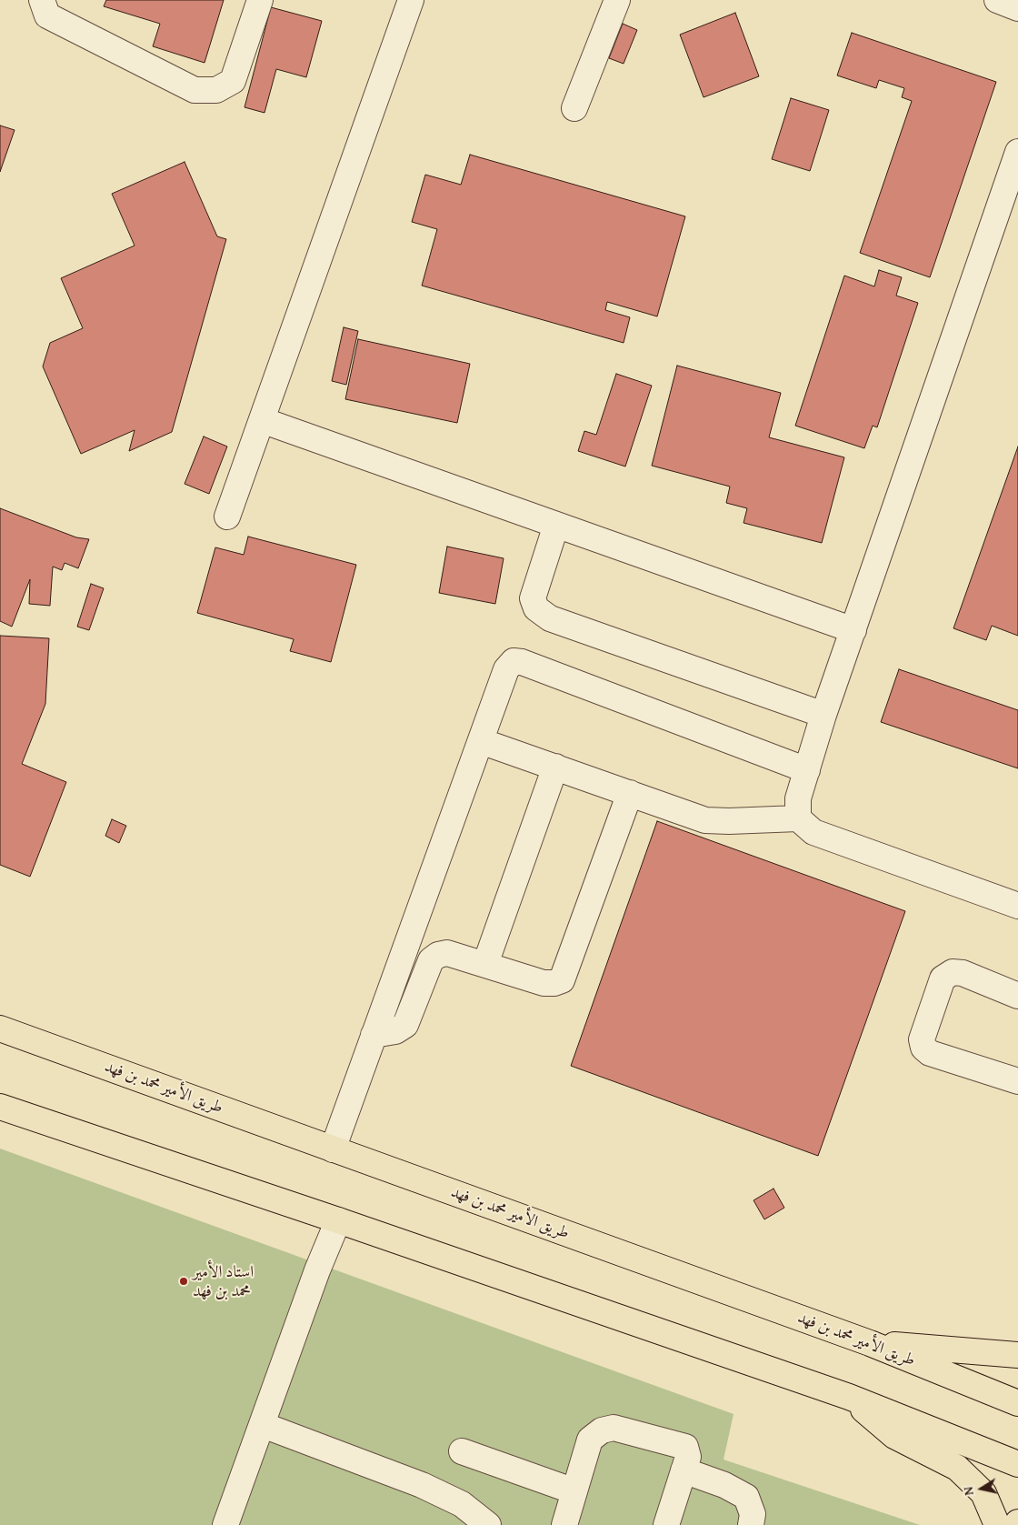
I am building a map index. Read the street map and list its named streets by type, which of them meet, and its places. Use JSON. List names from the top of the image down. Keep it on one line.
{"streets":{"highway":["طريق الأمير محمد بن فهد"]},"places":["استاد الأمير محمد بن فهد"],"north":"left"}
